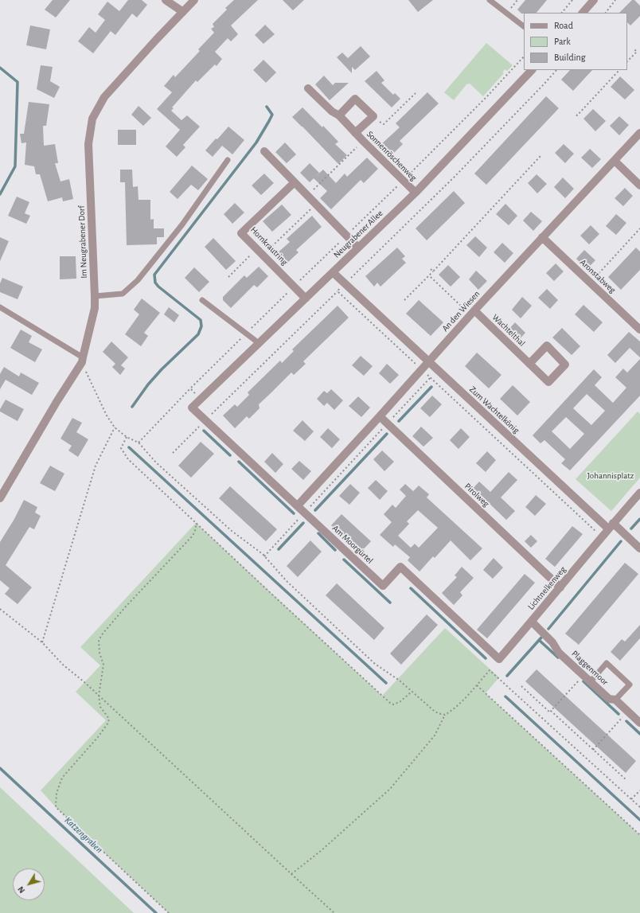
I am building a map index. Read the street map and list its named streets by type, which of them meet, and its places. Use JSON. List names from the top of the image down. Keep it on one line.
{"streets":{"street":["Sonnenröschenweg","Neugrabener Allee","Im Neugrabener Dorf","Hornkrautring","Aronstabweg","An den Wiesen","Wachtelthal","Zum Wachtelkönig","Pirolweg","Am Moorgürtel","Lichtnelkenweg","Plaggenmoor"]},"crossings":[["Sonnenröschenweg","Neugrabener Allee"],["Neugrabener Allee","Hornkrautring"],["Neugrabener Allee","Zum Wachtelkönig"],["Neugrabener Allee","Am Moorgürtel"],["Aronstabweg","An den Wiesen"],["An den Wiesen","Wachtelthal"],["An den Wiesen","Zum Wachtelkönig"],["An den Wiesen","Pirolweg"],["An den Wiesen","Am Moorgürtel"],["Zum Wachtelkönig","Lichtnelkenweg"],["Pirolweg","Lichtnelkenweg"],["Am Moorgürtel","Lichtnelkenweg"],["Lichtnelkenweg","Plaggenmoor"]],"water":["Katzengraben"],"parks":["Johannisplatz"],"legend":["Road","Park","Building"],"north":"bottom left"}
